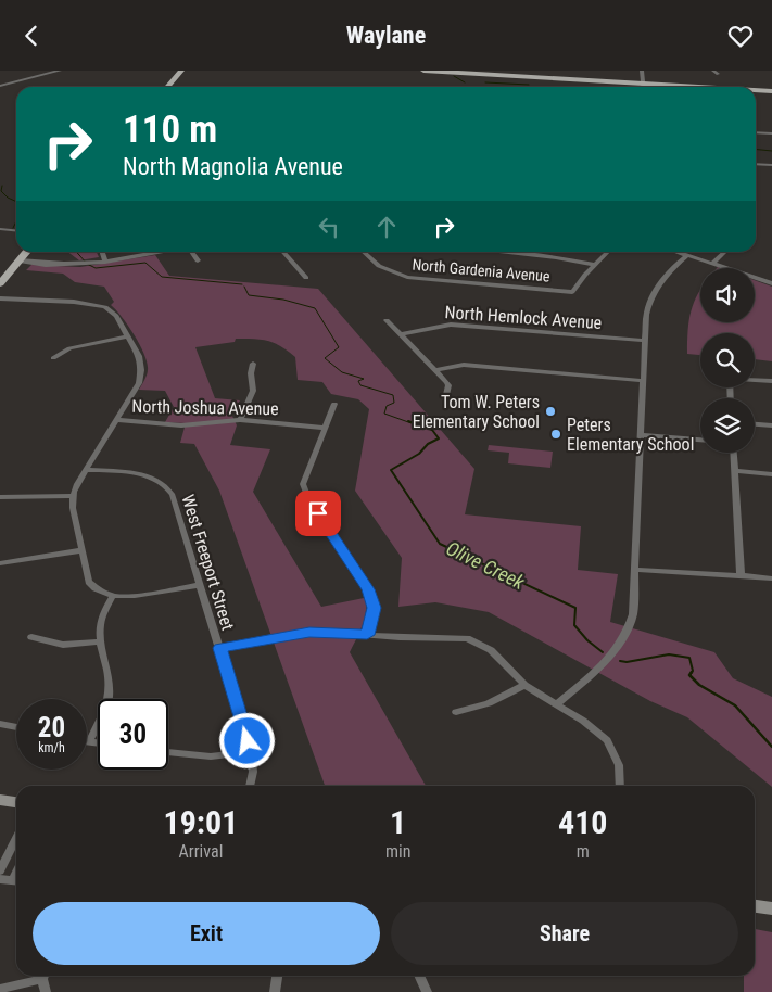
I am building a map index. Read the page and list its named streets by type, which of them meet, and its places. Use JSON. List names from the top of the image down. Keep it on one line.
{"streets":{"street":["North Gardenia Avenue","North Hemlock Avenue","North Joshua Avenue","West Freeport Street"]},"water":["Olive Creek"],"places":["Tom W. Peters Elementary School","Peters Elementary School"],"page":{"header":"Waylane","turn":["110 m","North Magnolia Avenue"],"speed":"20 km/h","limit":"30","eta":["19:01","Arrival","1","min","410","m"],"buttons":["Exit","Share"]}}
